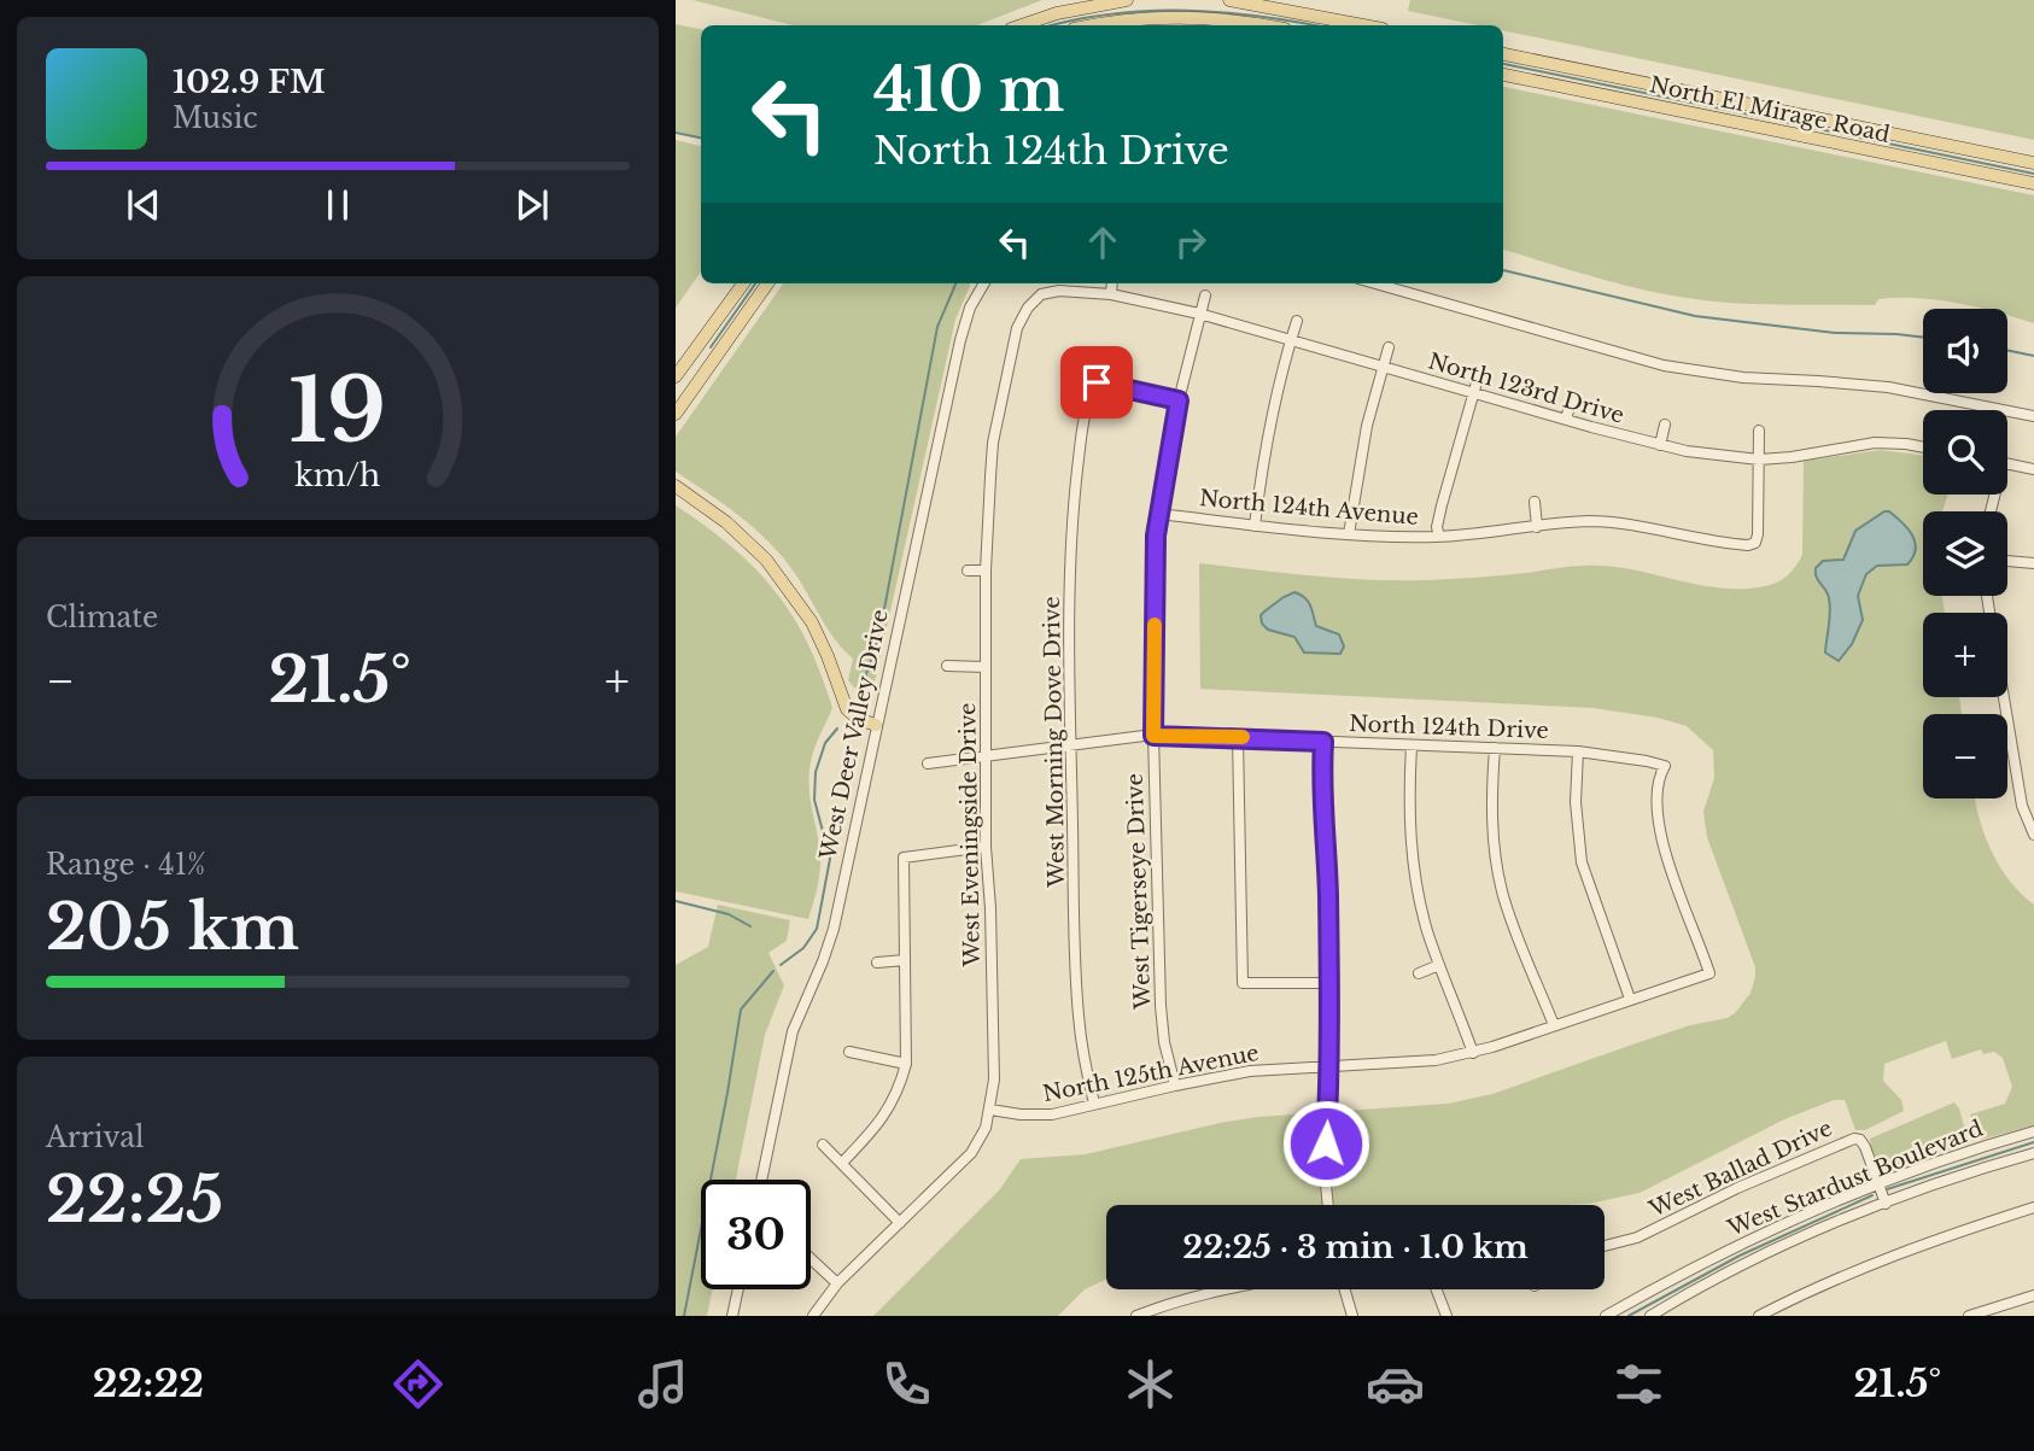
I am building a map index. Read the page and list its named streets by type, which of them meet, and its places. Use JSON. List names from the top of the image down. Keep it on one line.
{"streets":{"main road":["North El Mirage Road"],"street":["North 123rd Drive","North 124th Avenue","North 124th Drive","West Deer Valley Drive","West Morning Dove Drive","West Eveningside Drive","West Tigerseye Drive","North 125th Avenue","West Ballad Drive","West Stardust Boulevard"]},"crossings":[["North 123rd Drive","North 124th Avenue"],["North 123rd Drive","West Eveningside Drive"],["North 123rd Drive","West Tigerseye Drive"],["North 124th Avenue","West Tigerseye Drive"],["North 124th Drive","West Morning Dove Drive"],["North 124th Drive","West Eveningside Drive"],["North 124th Drive","West Tigerseye Drive"],["North 124th Drive","North 125th Avenue"],["West Morning Dove Drive","West Tigerseye Drive"],["West Morning Dove Drive","North 125th Avenue"],["West Eveningside Drive","North 125th Avenue"],["West Tigerseye Drive","North 125th Avenue"],["West Ballad Drive","West Stardust Boulevard"]],"page":{"turn":["410 m","North 124th Drive"],"song":["102.9 FM","Music"],"map_buttons":["+","−"],"tile":["Climate",["Range · 41%","205 km"],["Arrival","22:25"]],"heat":["−","21.5°","+"],"limit":"30","trip":"22:25 · 3 min · 1.0 km","tabs":["22:22","21.5°"],"gauge":["19","km/h"]}}
